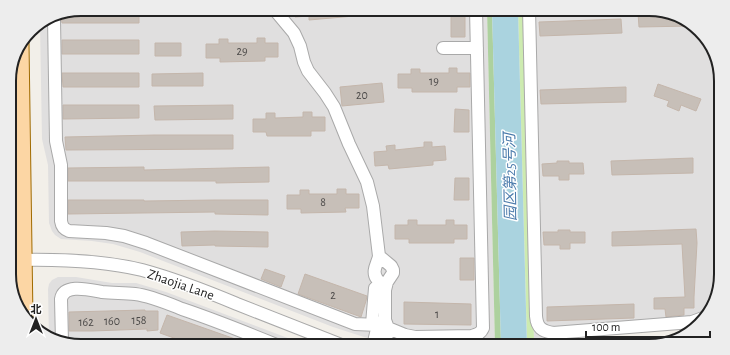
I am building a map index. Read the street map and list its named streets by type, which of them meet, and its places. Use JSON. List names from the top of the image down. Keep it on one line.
{"streets":{"street":["Zhaojia Lane"]},"water":["园区第25号河"],"house_numbers":["29","19","20","8","2","1","158","160","162"],"scale_bar":"100 m","north":"top"}
